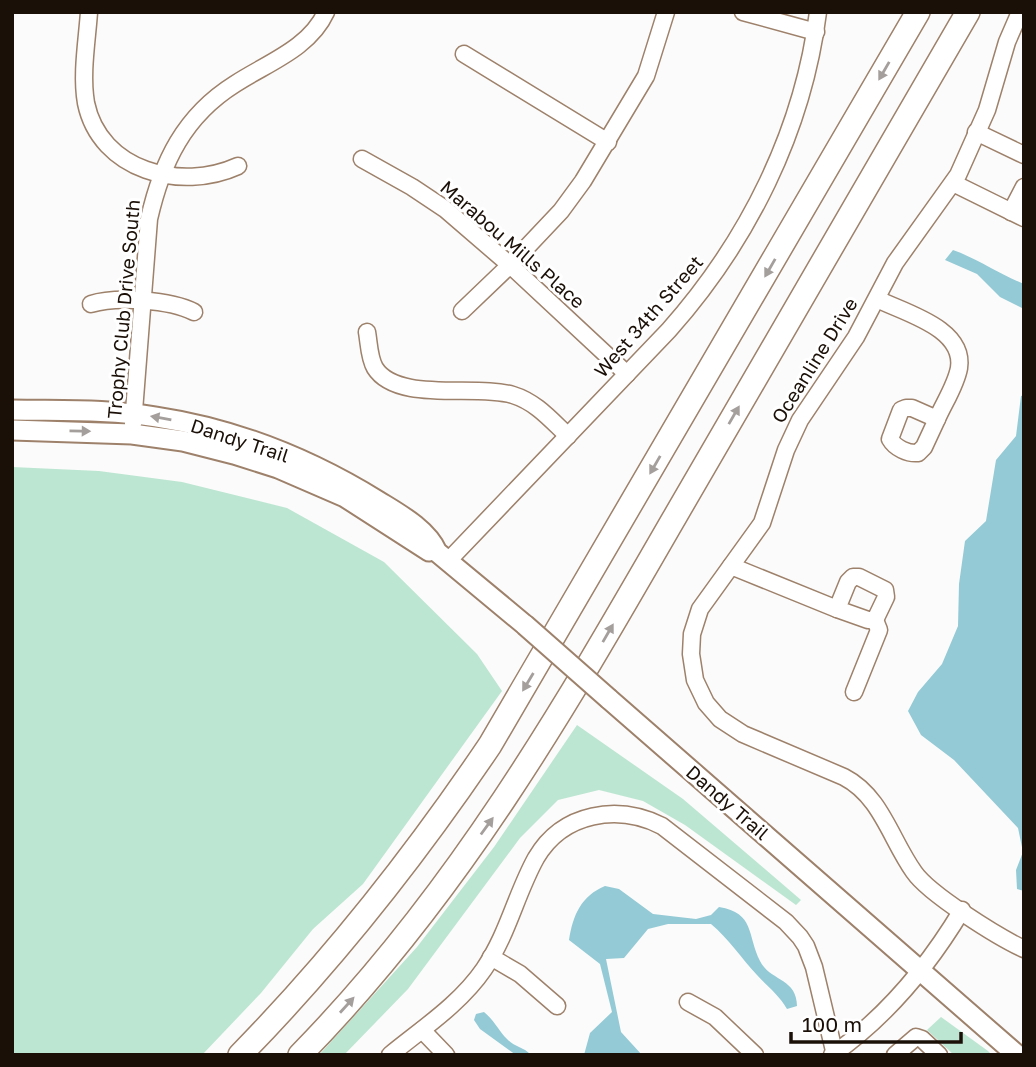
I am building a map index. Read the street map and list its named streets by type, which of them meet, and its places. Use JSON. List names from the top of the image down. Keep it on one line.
{"streets":{"main road":["Dandy Trail"],"street":["Marabou Mills Place","Trophy Club Drive South","West 34th Street","Oceanline Drive"]},"crossings":[["Marabou Mills Place","West 34th Street"],["Trophy Club Drive South","Dandy Trail"],["West 34th Street","Dandy Trail"]],"scale_bar":"100 m"}
